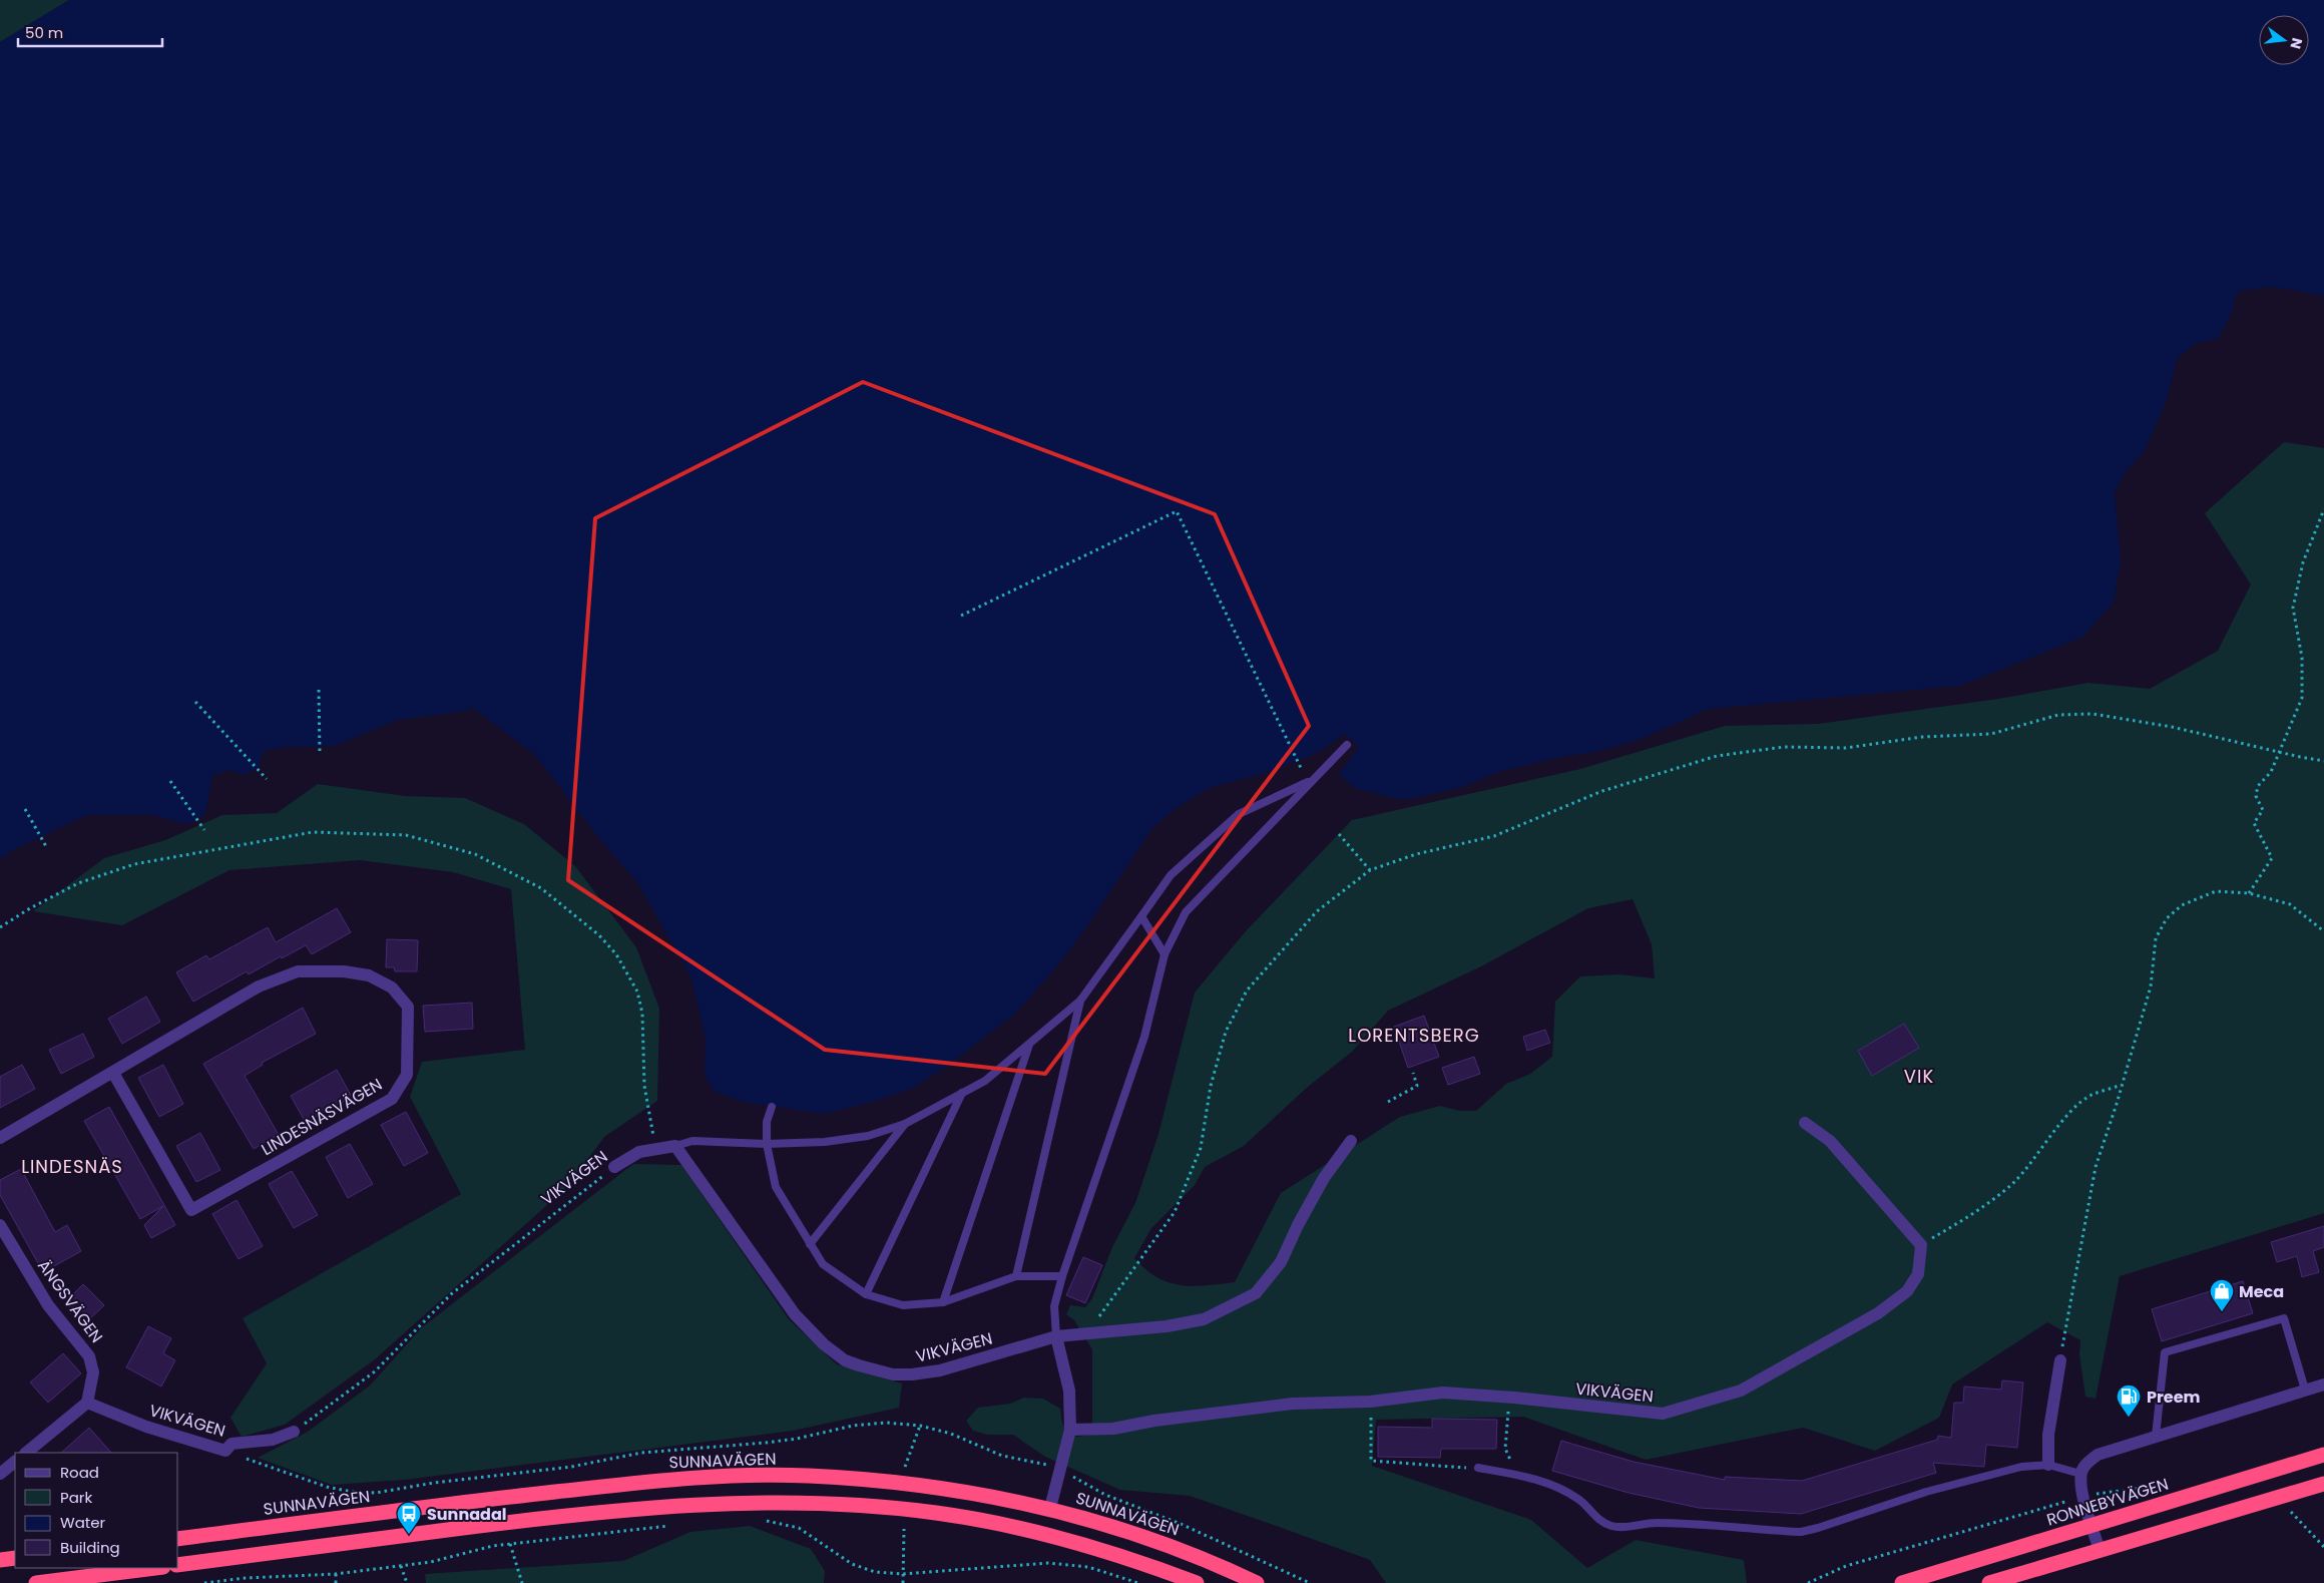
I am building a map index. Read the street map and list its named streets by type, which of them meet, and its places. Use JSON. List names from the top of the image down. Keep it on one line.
{"streets":{"highway":["SUNNAVÄGEN","RONNEBYVÄGEN"],"street":["LINDESNÄSVÄGEN","VIKVÄGEN","ÄNGSVÄGEN"]},"crossings":[["VIKVÄGEN","ÄNGSVÄGEN"]],"districts":["LORENTSBERG","VIK","LINDESNÄS"],"places":{"shop":["Meca"],"fuel station":["Preem"],"bus stop":["Sunnadal"]},"legend":["Road","Park","Water","Building"],"scale_bar":"50 m","north":"right"}
